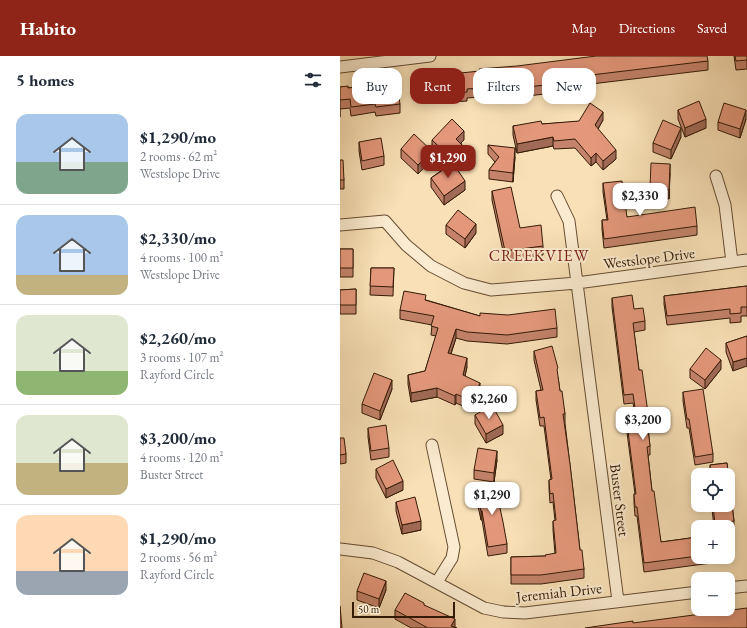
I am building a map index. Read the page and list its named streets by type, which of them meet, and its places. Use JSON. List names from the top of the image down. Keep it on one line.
{"streets":{"street":["Westslope Drive","Buster Street","Jeremiah Drive"]},"crossings":[["Westslope Drive","Buster Street"],["Buster Street","Jeremiah Drive"]],"districts":["CREEKVIEW"],"scale_bar":"50 m","page":{"header":"Habito","nav":["Map","Directions","Saved"],"heading":"5 homes","chip":["Buy","Rent","Filters","New"],"list":[{"name":"$1,290/mo","note":"2 rooms · 62 m² · Westslope Drive"},{"name":"$2,330/mo","note":"4 rooms · 100 m² · Westslope Drive"},{"name":"$2,260/mo","note":"3 rooms · 107 m² · Rayford Circle"},{"name":"$3,200/mo","note":"4 rooms · 120 m² · Buster Street"},{"name":"$1,290/mo","note":"2 rooms · 56 m² · Rayford Circle"}],"price":["$1,290","$2,330","$2,260","$3,200","$1,290"],"map_buttons":["+","−"],"scale":"50 m"}}
